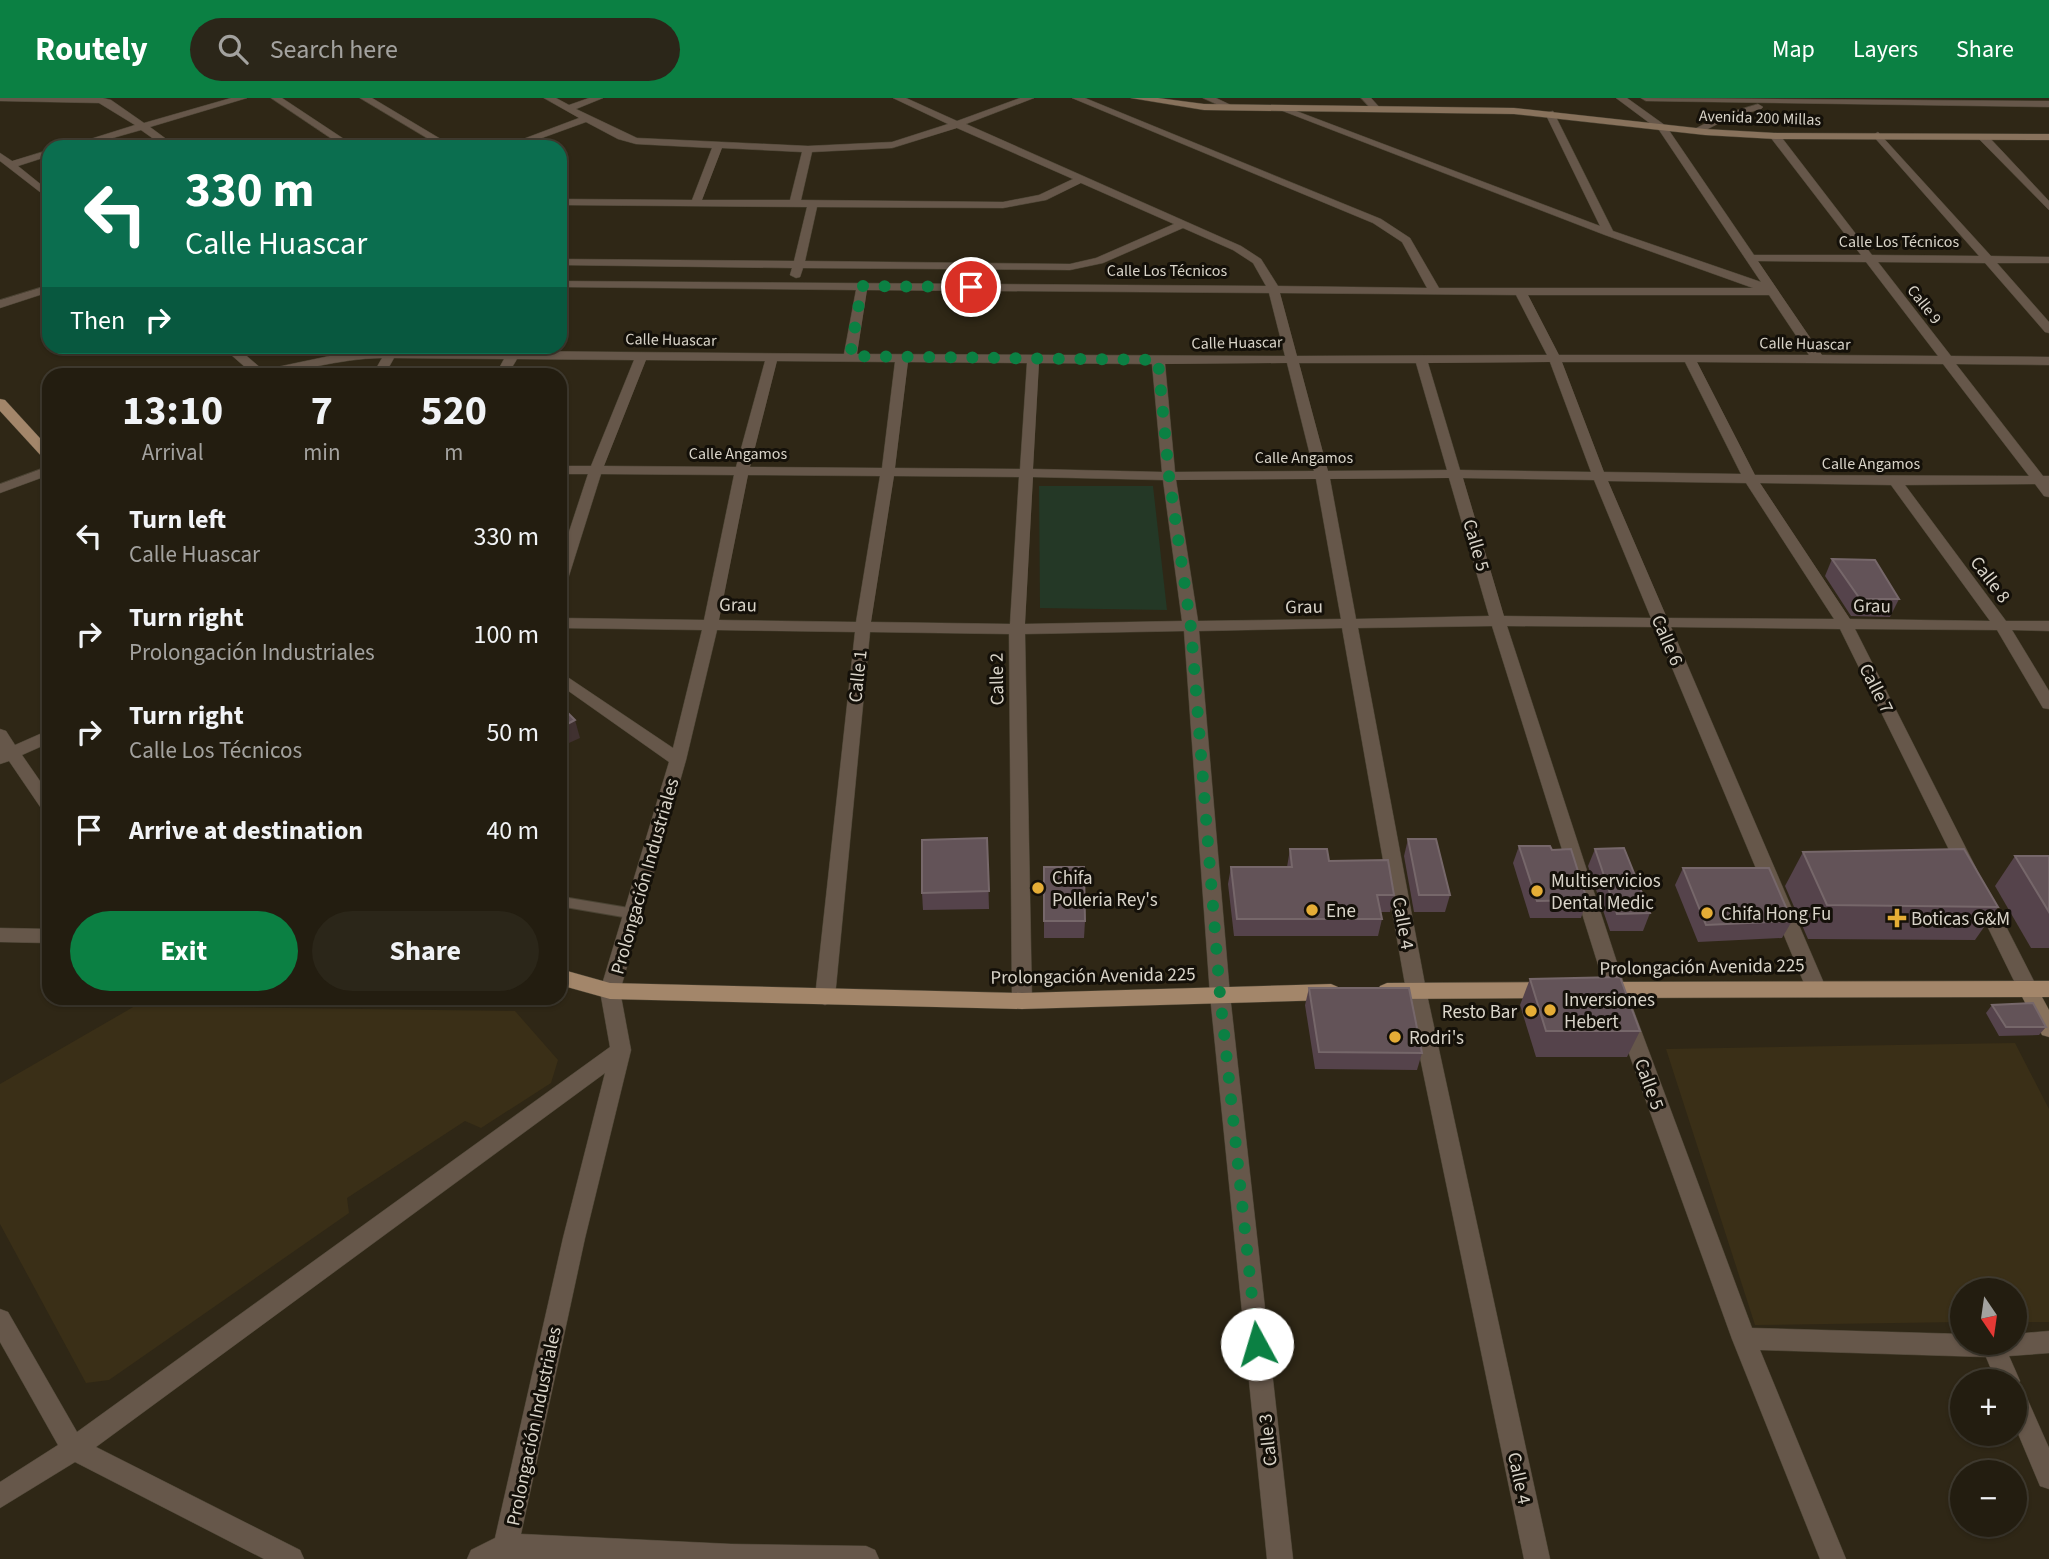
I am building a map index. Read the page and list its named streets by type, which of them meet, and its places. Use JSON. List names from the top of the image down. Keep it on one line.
{"streets":{"main road":["Avenida 200 Millas","Calle 7","Prolongación Avenida 225"],"street":["Calle Los Técnicos","Calle 9","Calle Huascar","Calle Angamos","Calle 5","Calle 8","Grau","Calle 6","Calle 1","Calle 2","Prolongación Industriales","Calle 4","Calle 3"]},"crossings":[["Avenida 200 Millas","Calle 9"],["Calle Los Técnicos","Calle 9"],["Calle Los Técnicos","Calle 6"],["Calle Los Técnicos","Calle 4"],["Calle 9","Calle Huascar"],["Calle 9","Calle Angamos"],["Calle Huascar","Calle 5"],["Calle Huascar","Calle 6"],["Calle Huascar","Calle 1"],["Calle Huascar","Calle 2"],["Calle Huascar","Calle 7"],["Calle Huascar","Prolongación Industriales"],["Calle Huascar","Calle 4"],["Calle Huascar","Calle 3"],["Calle Angamos","Calle 5"],["Calle Angamos","Calle 8"],["Calle Angamos","Calle 6"],["Calle Angamos","Calle 1"],["Calle Angamos","Calle 2"],["Calle Angamos","Calle 7"],["Calle Angamos","Prolongación Industriales"],["Calle Angamos","Calle 4"],["Calle Angamos","Calle 3"],["Calle 5","Grau"],["Calle 5","Prolongación Avenida 225"],["Calle 8","Grau"],["Grau","Calle 6"],["Grau","Calle 1"],["Grau","Calle 2"],["Grau","Calle 7"],["Grau","Prolongación Industriales"],["Grau","Calle 4"],["Grau","Calle 3"],["Calle 6","Prolongación Avenida 225"],["Calle 1","Prolongación Avenida 225"],["Calle 2","Prolongación Avenida 225"],["Calle 7","Prolongación Avenida 225"],["Prolongación Industriales","Prolongación Avenida 225"],["Calle 4","Prolongación Avenida 225"],["Prolongación Avenida 225","Calle 3"]],"places":{"other":["Chifa Polleria Rey's","Multiservicios Dental Medic","Ene","Chifa Hong Fu","Inversiones Hebert","Resto Bar","Rodri's"],"health":["Boticas G&M"]},"north":"bottom","page":{"header":"Routely","search":"Search here","nav":["Map","Layers","Share"],"turn":["330 m","Calle Huascar"],"then":"Then","eta":["13:10","Arrival","7","min","520","m"],"list":[{"name":"Turn left","note":"Calle Huascar","value":"330 m"},{"name":"Turn right","note":"Prolongación Industriales","value":"100 m"},{"name":"Turn right","note":"Calle Los Técnicos","value":"50 m"},{"name":"Arrive at destination","value":"40 m"}],"buttons":["Exit","Share"],"map_buttons":["+","−"]}}
